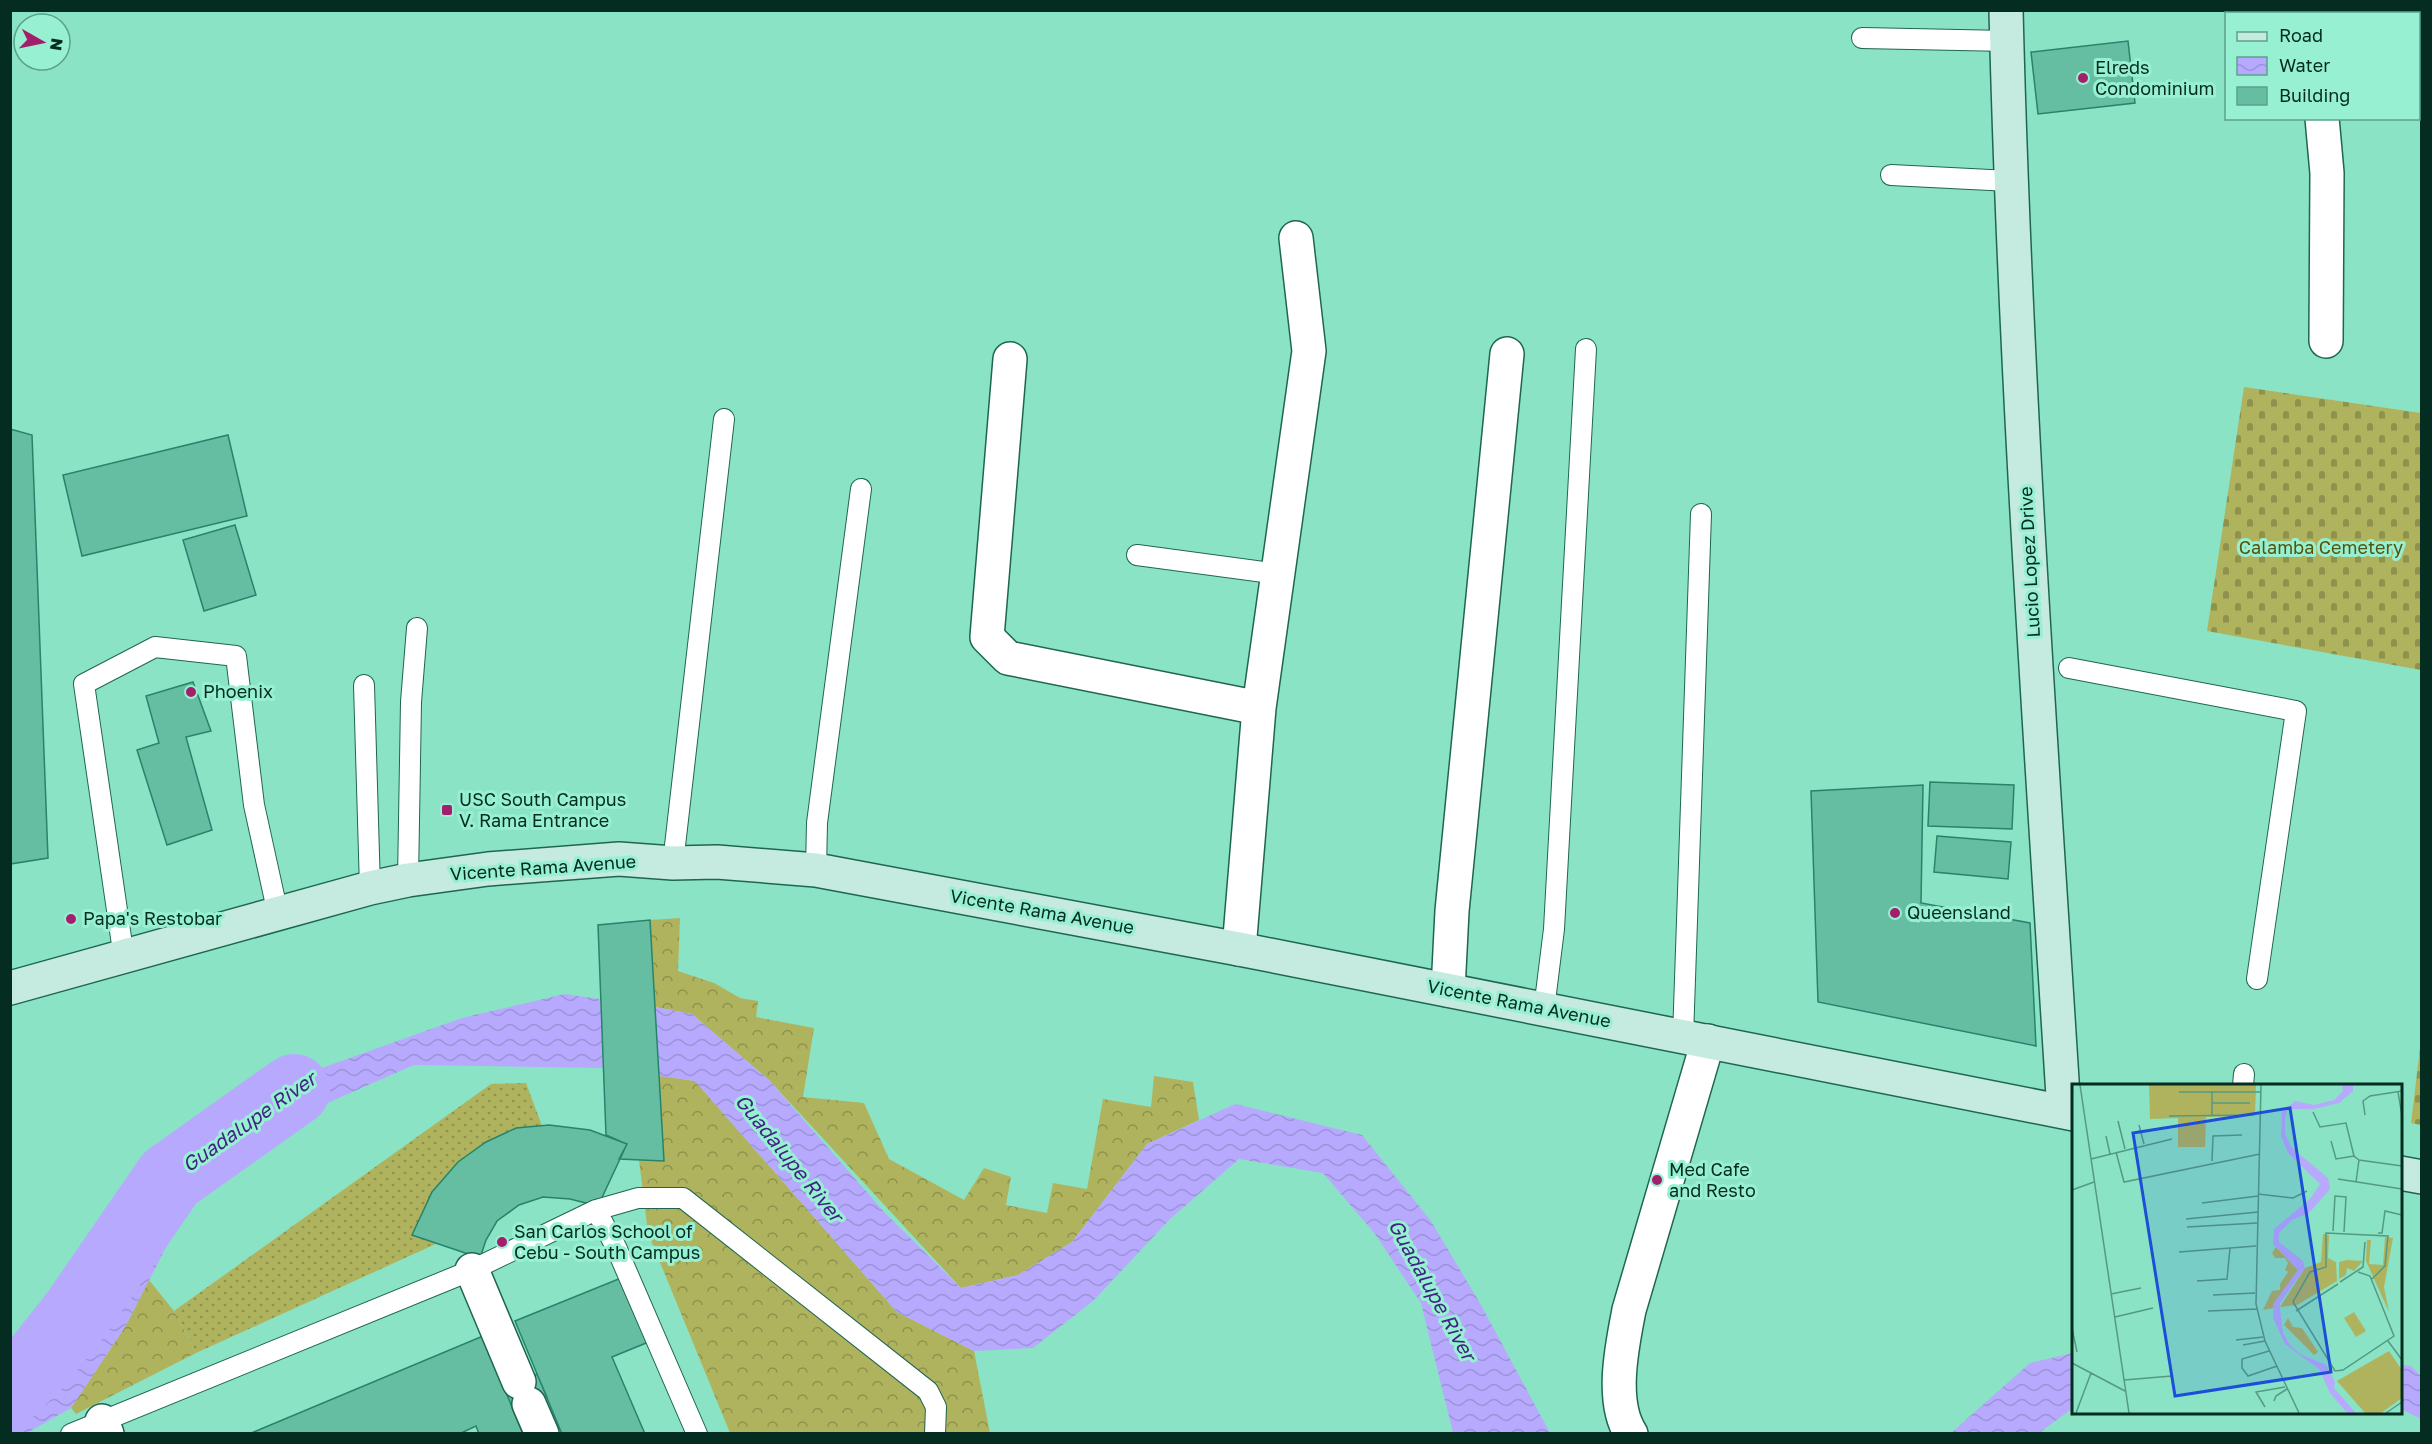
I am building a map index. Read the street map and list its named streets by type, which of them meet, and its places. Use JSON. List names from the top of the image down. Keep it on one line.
{"streets":{"main road":["Lucio Lopez Drive","Vicente Rama Avenue"]},"crossings":[["Lucio Lopez Drive","Vicente Rama Avenue"]],"water":["Guadalupe River"],"parks":["Calamba Cemetery"],"places":{"other":["Elreds Condominium","Phoenix","Queensland","Papa's Restobar","Med Cafe and Resto","San Carlos School of Cebu - South Campus"],"transit":["USC South Campus V. Rama Entrance"]},"legend":["Road","Water","Building"],"north":"right"}
